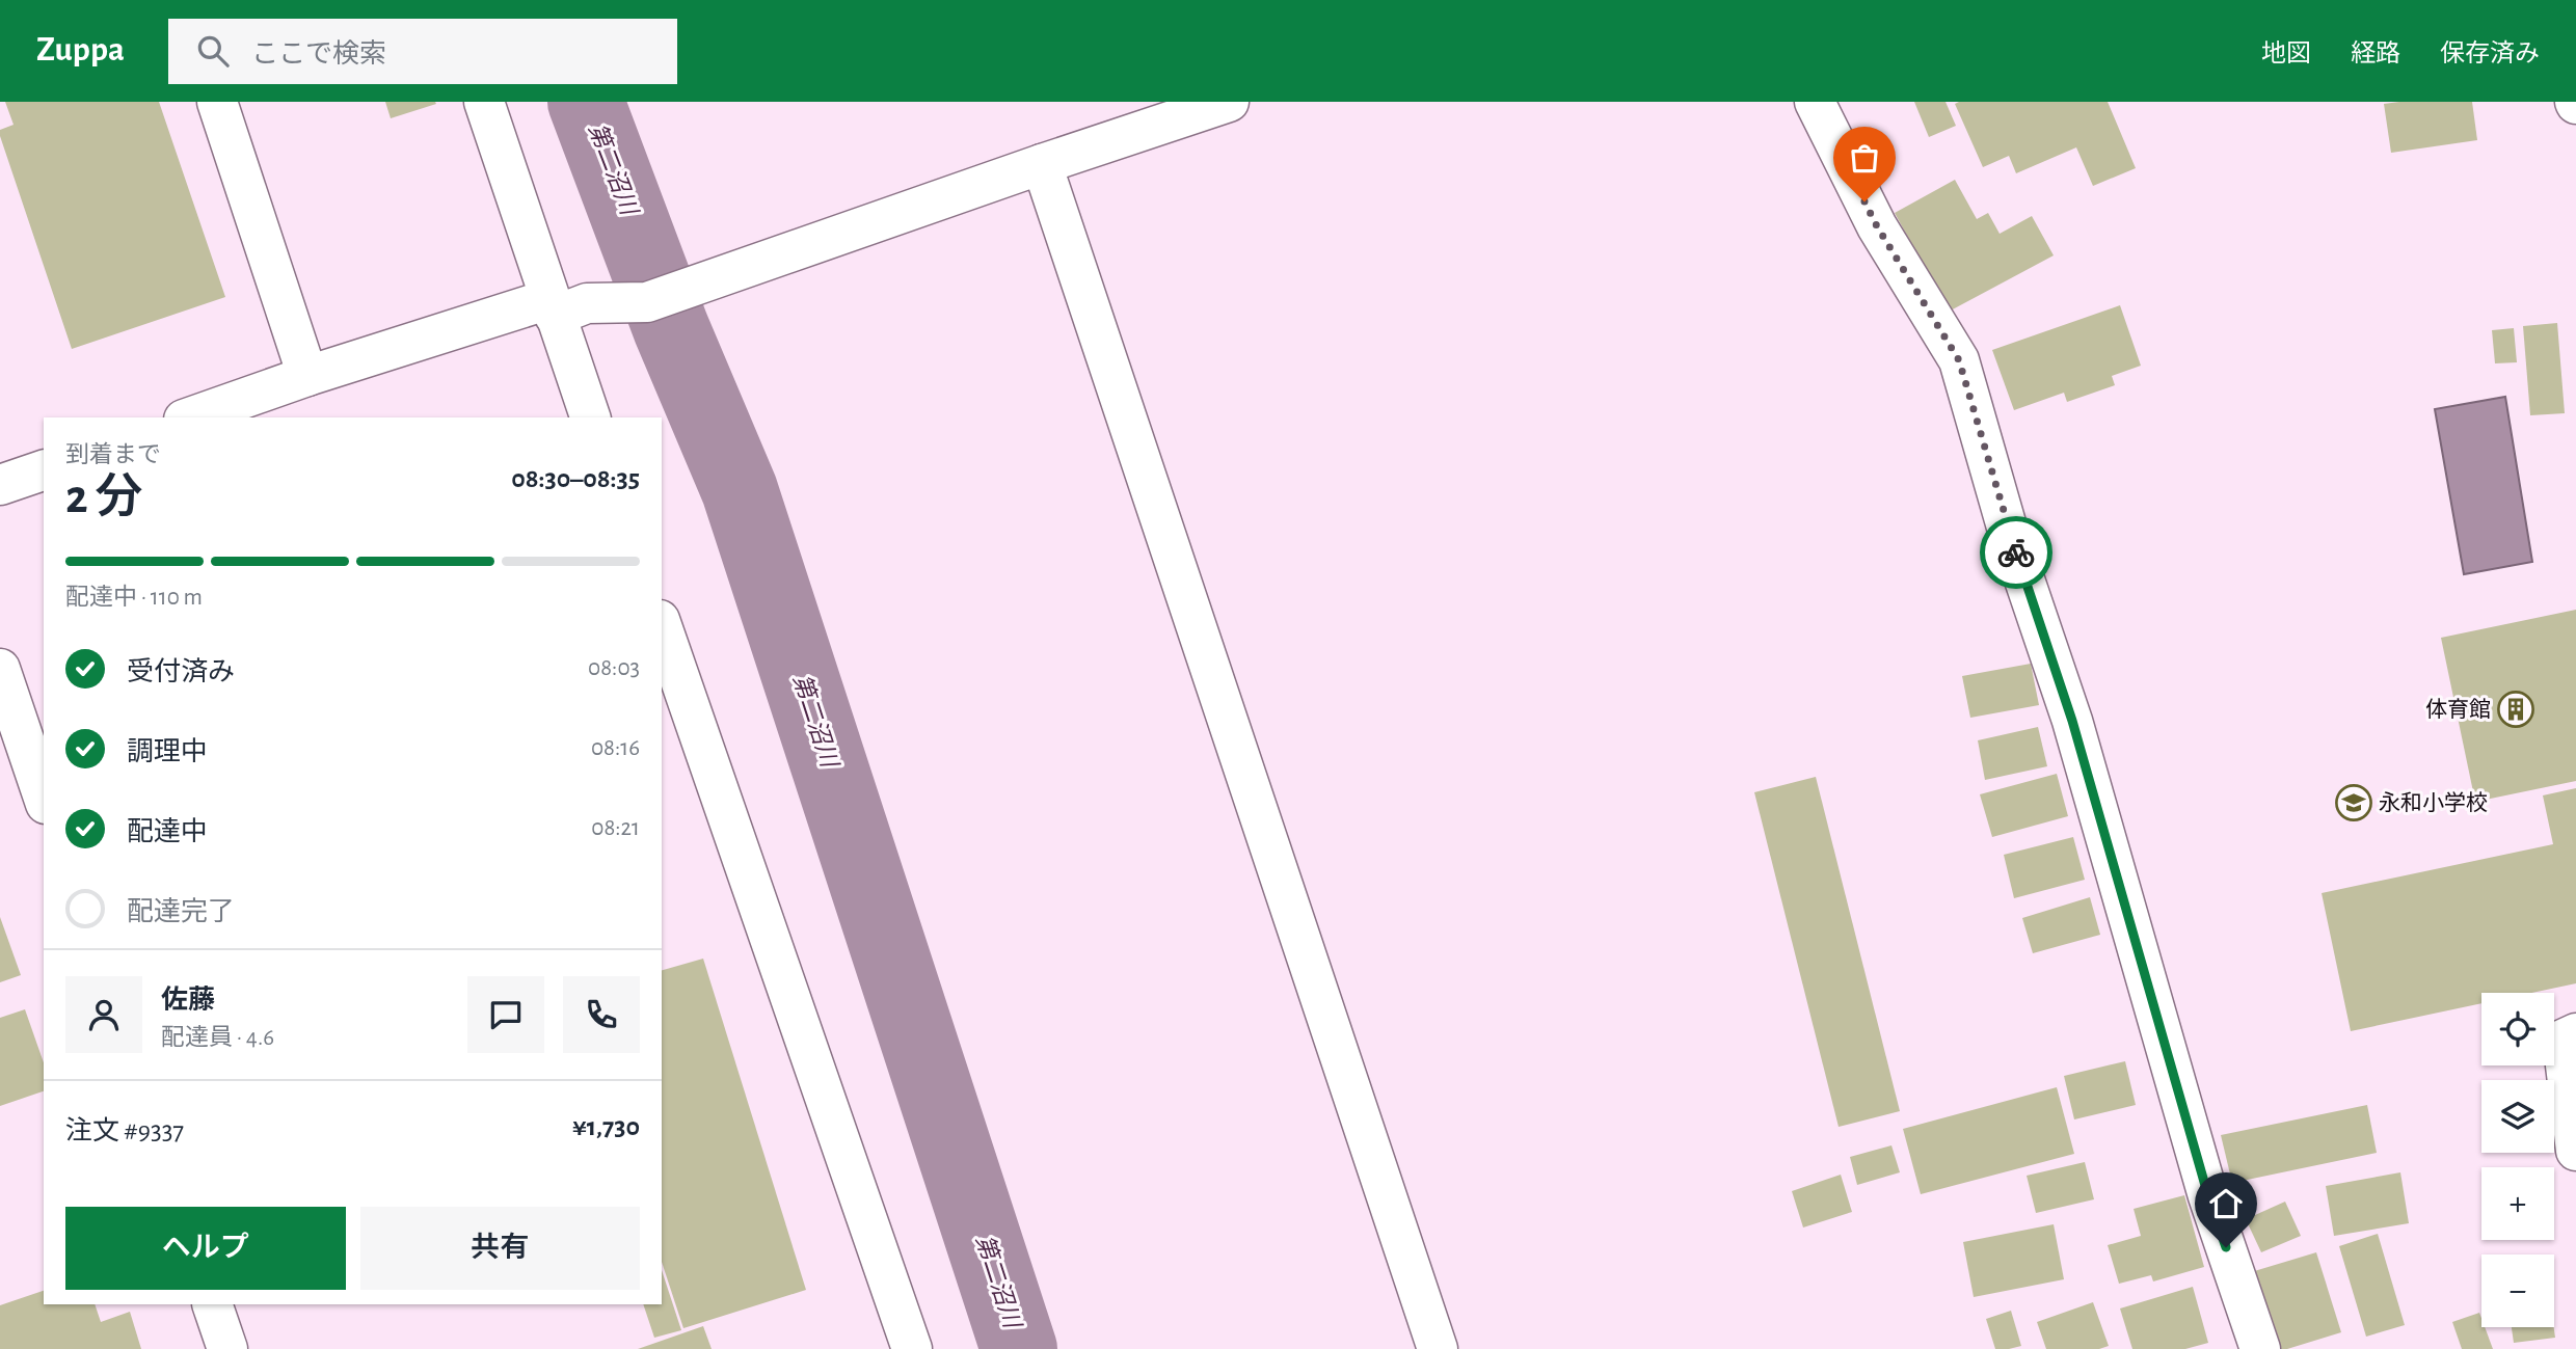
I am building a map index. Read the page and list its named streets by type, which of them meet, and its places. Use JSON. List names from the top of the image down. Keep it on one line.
{"water":["第二沼川"],"places":{"building":["体育館"],"school or university":["永和小学校"]},"page":{"header":"Zuppa","search":"ここで検索","nav":["地図","経路","保存済み"],"heading":["2 分","到着まで","08:30–08:35"],"panel":["佐藤","配達員 · 4.6","注文 #9337","¥1,730"],"bar":"配達中 · 110 m","list":[["受付済み","08:03"],["調理中","08:16"],["配達中","08:21"],"配達完了"],"map_buttons":["+","−"],"buttons":["ヘルプ","共有"]}}
